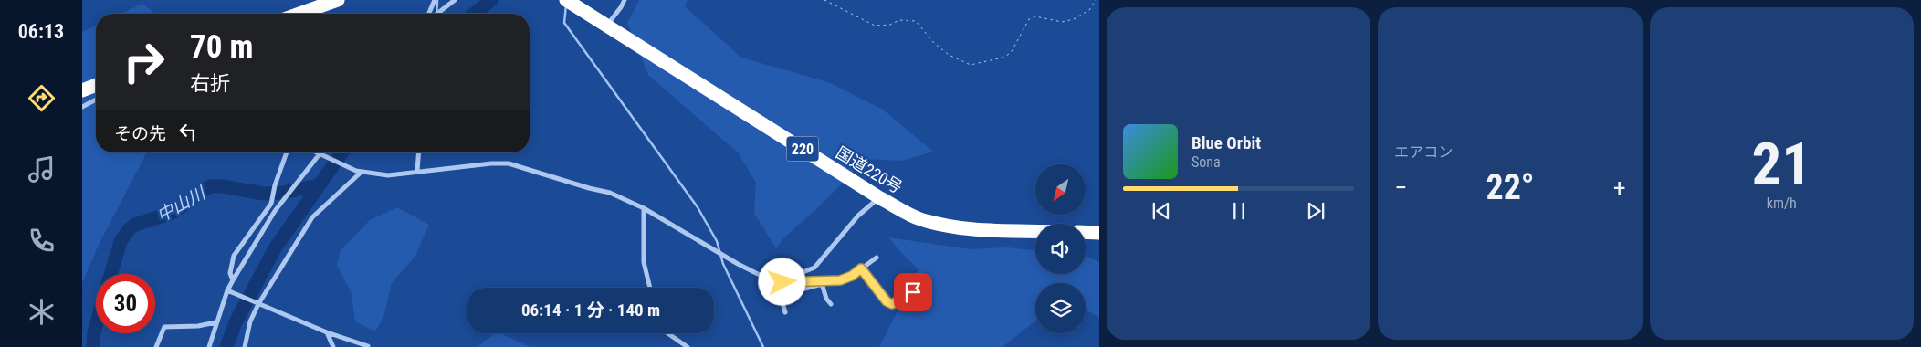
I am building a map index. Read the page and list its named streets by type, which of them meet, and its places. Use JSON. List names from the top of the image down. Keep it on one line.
{"streets":{"highway":["220","国道220号"]},"water":["中山川"],"north":"bottom left","page":{"tabs":"06:13","tile":["エアコン",["21","km/h"]],"turn":["70 m","右折"],"then":"その先","song":["Blue Orbit","Sona"],"heat":["−","22°","+"],"limit":"30","trip":"06:14 · 1 分 · 140 m"}}
